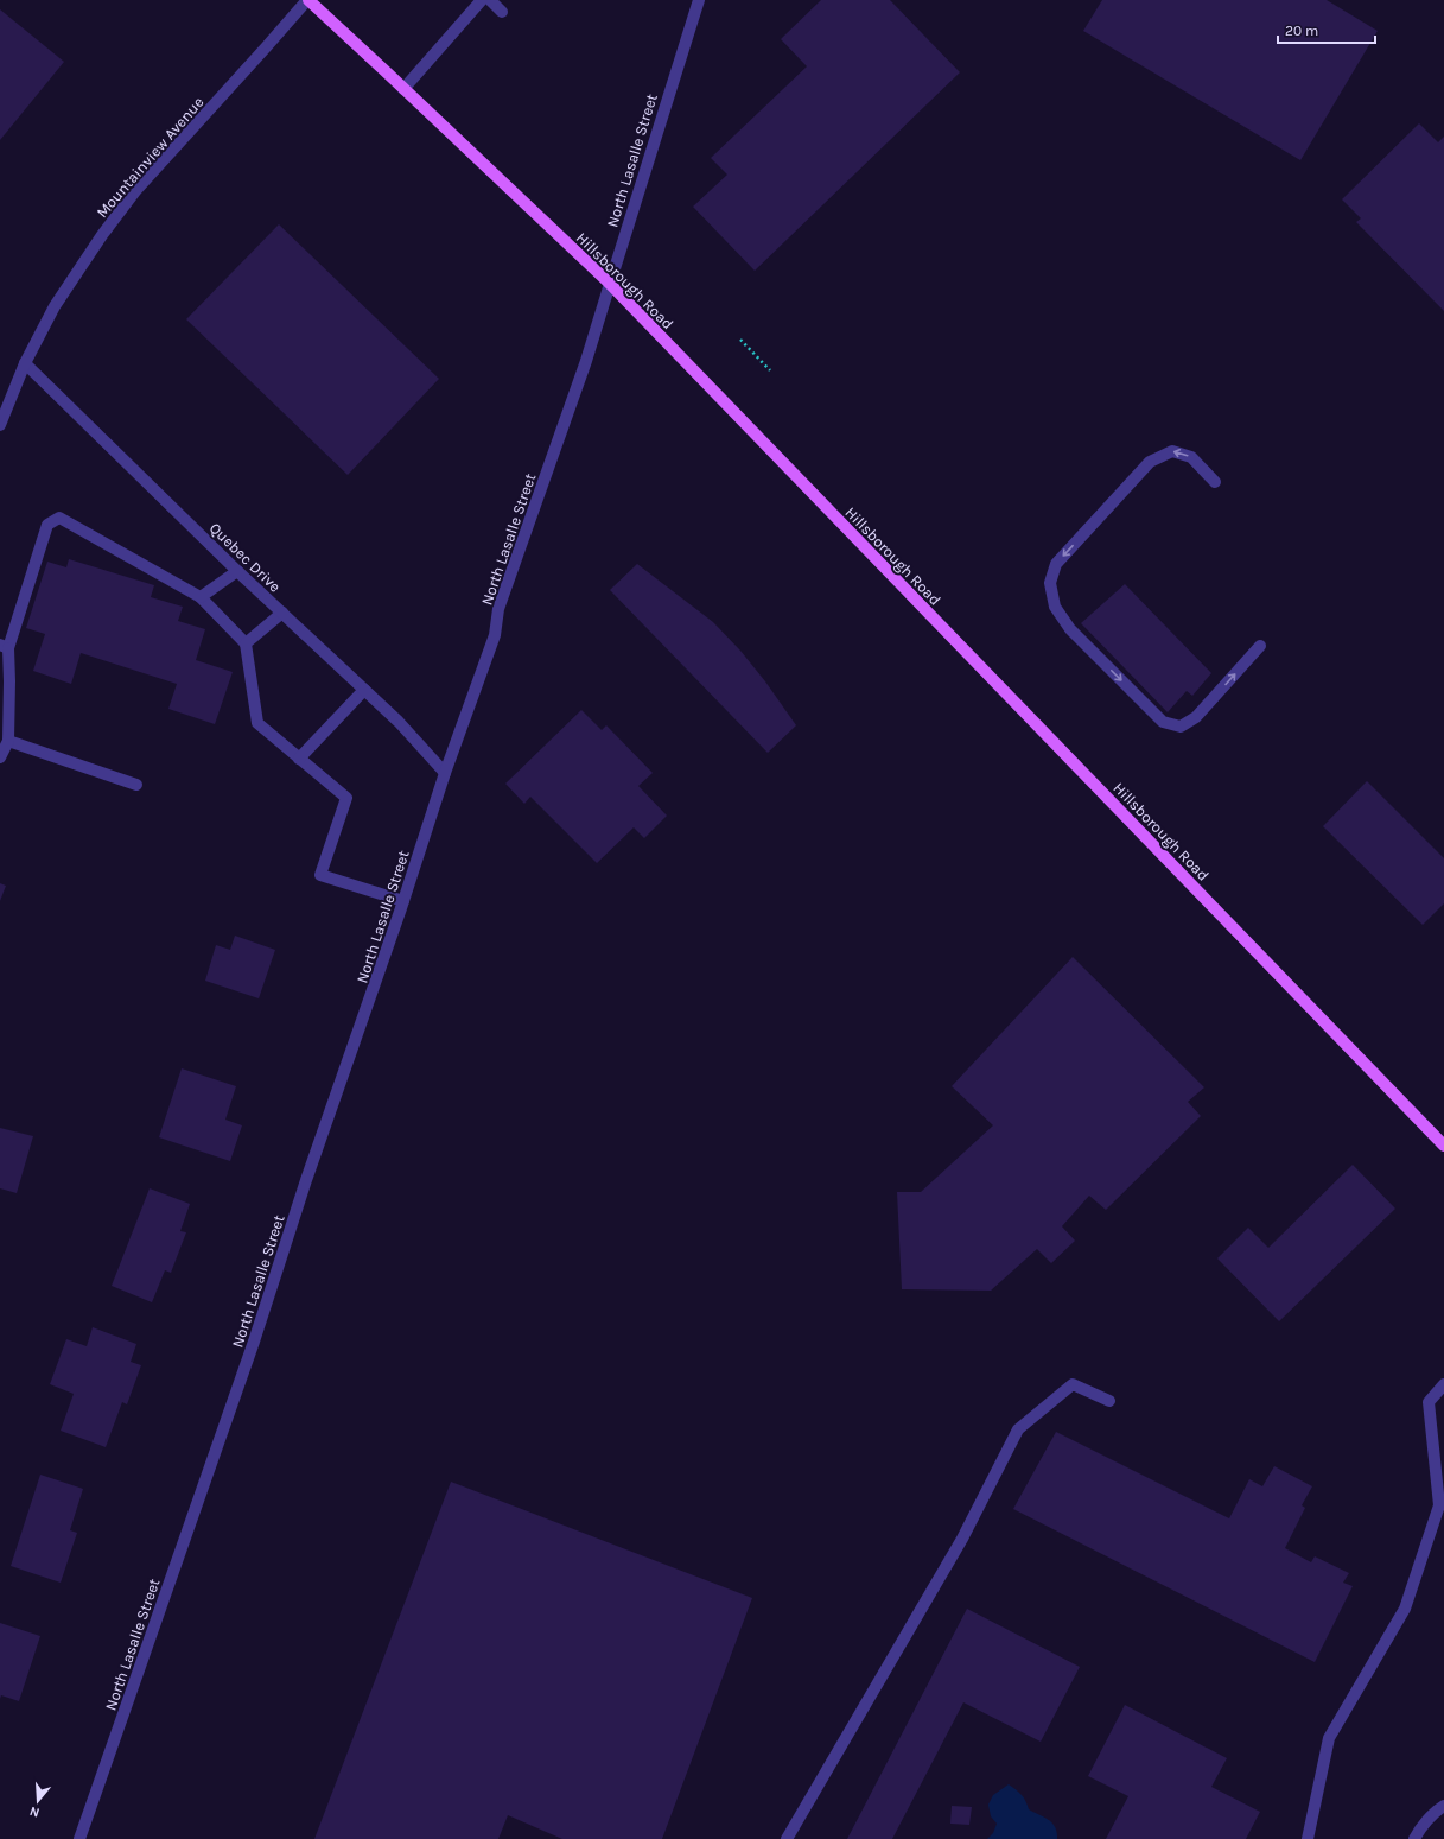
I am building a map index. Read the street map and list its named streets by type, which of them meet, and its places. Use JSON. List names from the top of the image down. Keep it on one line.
{"streets":{"main road":["Hillsborough Road"],"street":["Mountainview Avenue","North Lasalle Street","Quebec Drive"]},"crossings":[["Mountainview Avenue","Hillsborough Road"],["Mountainview Avenue","Quebec Drive"],["North Lasalle Street","Hillsborough Road"],["North Lasalle Street","Quebec Drive"]],"scale_bar":"20 m","north":"bottom"}
